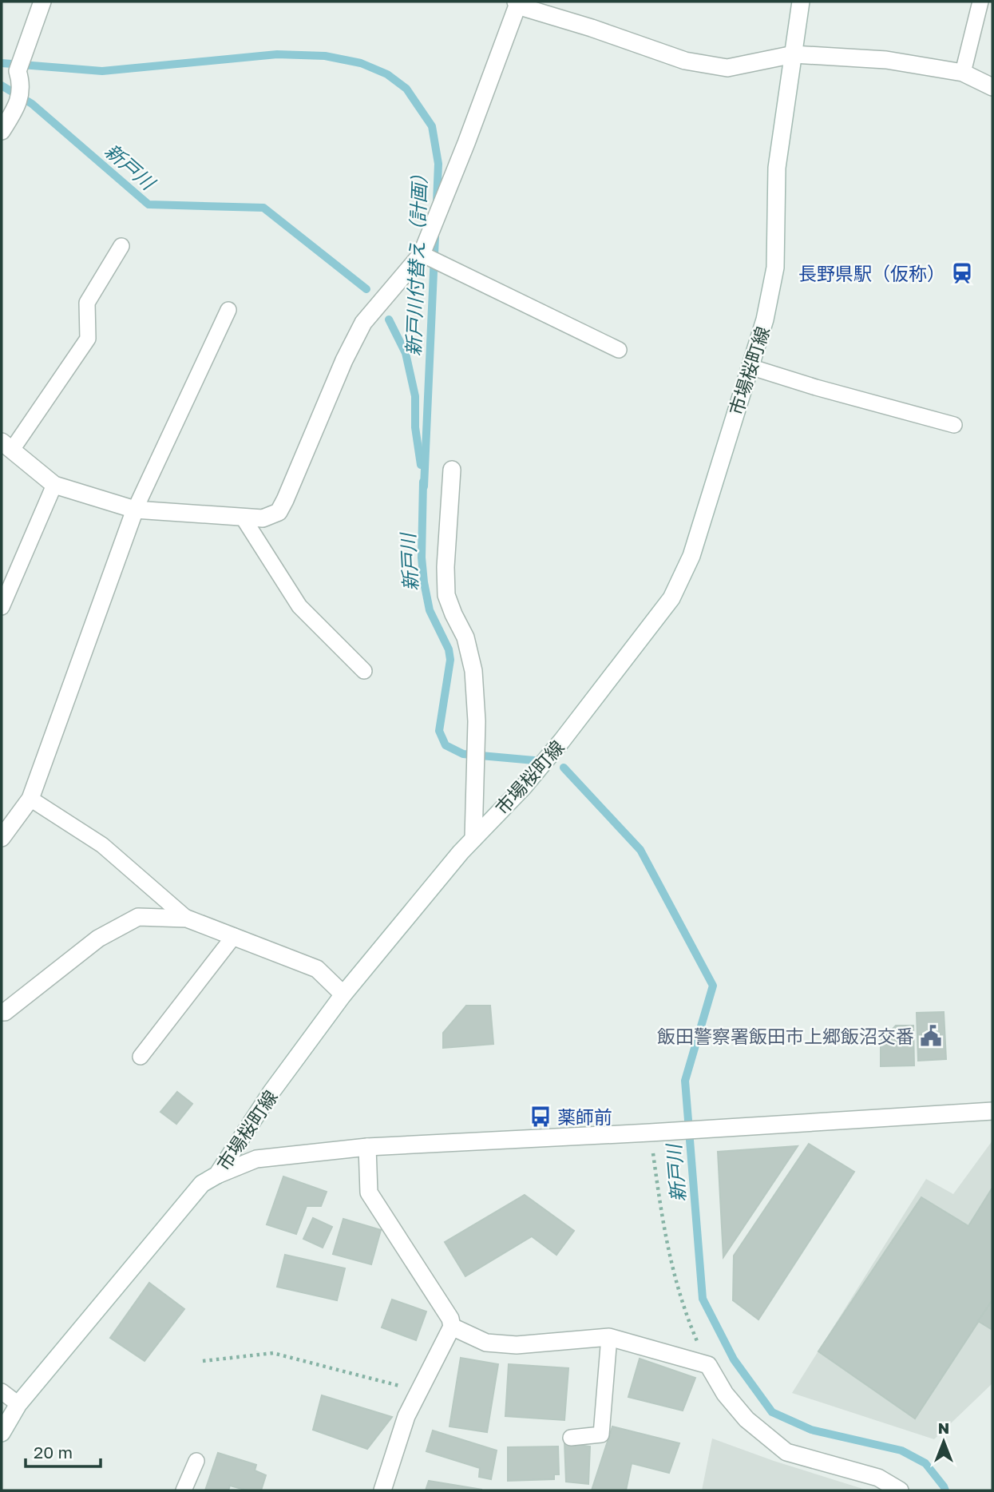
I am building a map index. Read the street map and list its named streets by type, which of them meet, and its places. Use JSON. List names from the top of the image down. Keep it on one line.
{"streets":{"street":["市場桜町線"]},"water":["新戸川","新戸川付替え（計画）"],"places":{"station":["長野県駅（仮称）"],"public building":["飯田警察署飯田市上郷飯沼交番"],"bus stop":["薬師前"]},"scale_bar":"20 m","north":"top"}
